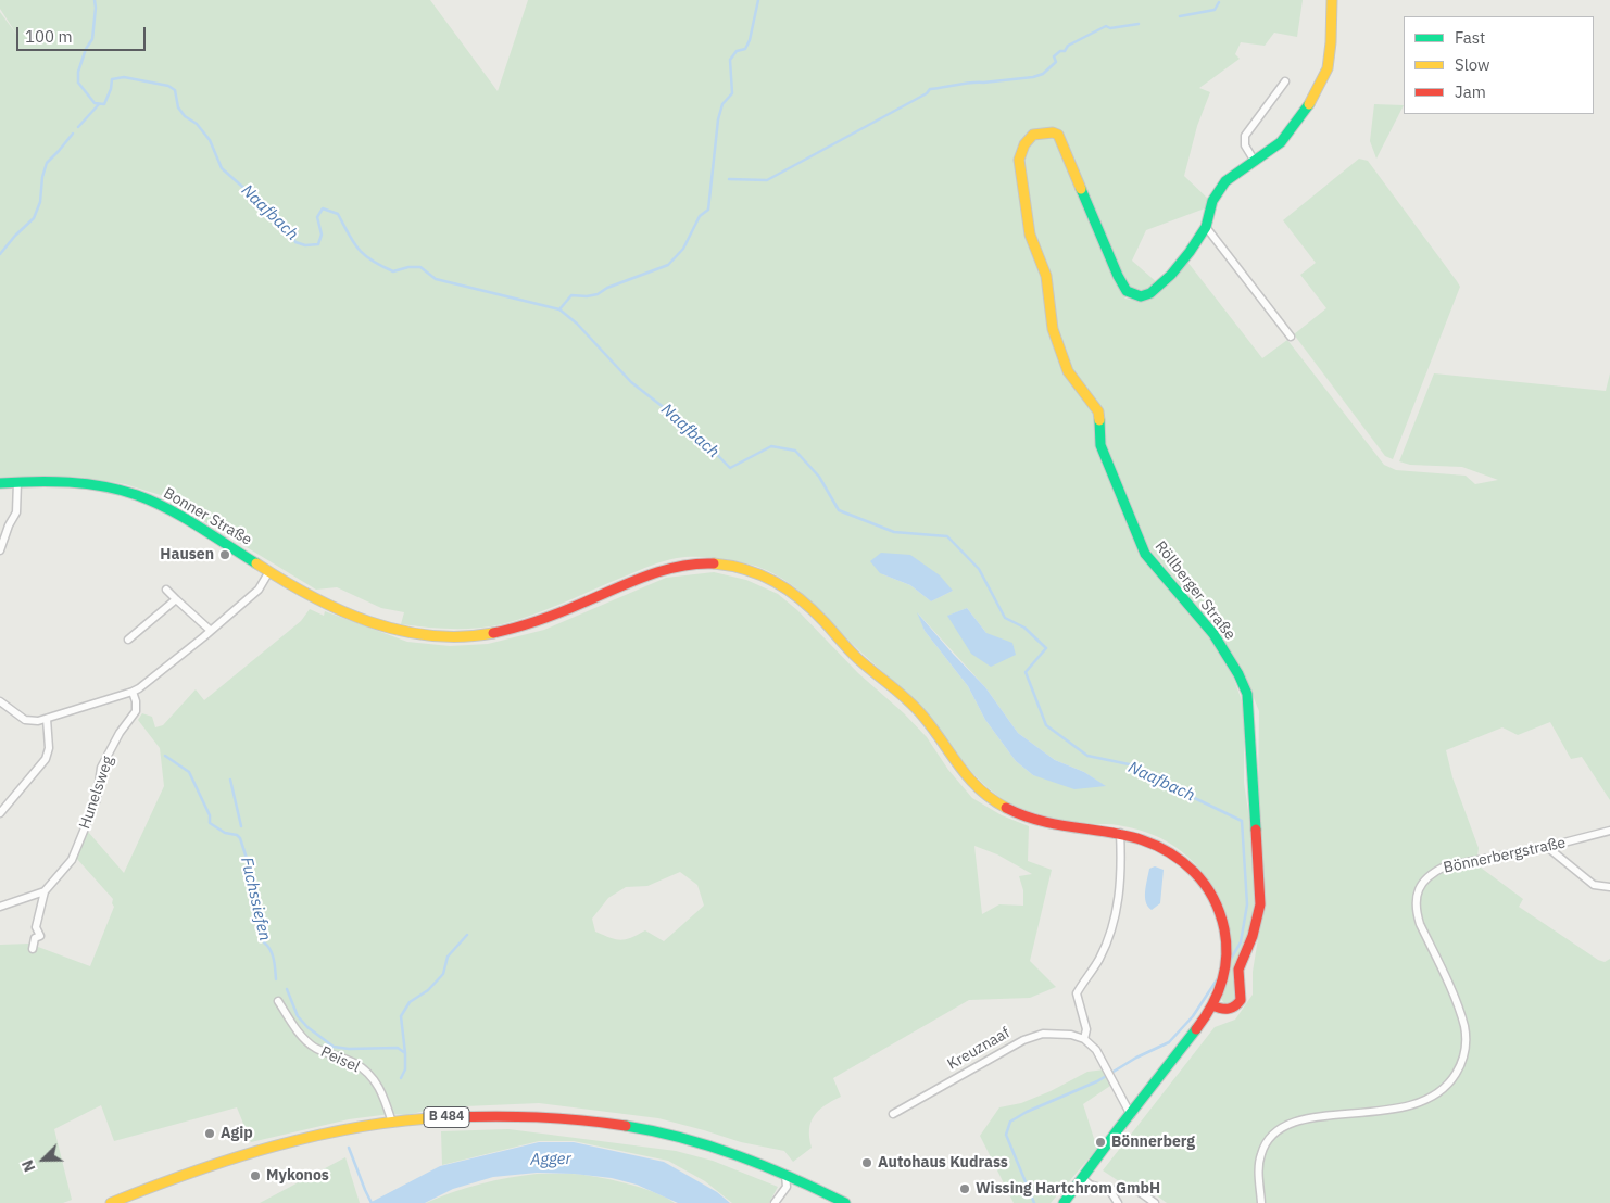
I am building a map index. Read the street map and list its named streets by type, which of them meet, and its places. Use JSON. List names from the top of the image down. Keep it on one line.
{"streets":{"street":["Bonner Straße","Röllberger Straße","Hunelsweg","Bönnerbergstraße","Kreuznaaf","Peisel","B 484"]},"crossings":[["Peisel","B 484"]],"water":["Naafbach","Fuchssiefen","Agger"],"places":["Hausen","Agip","Bönnerberg","Autohaus Kudrass","Mykonos","Wissing Hartchrom GmbH"],"legend":["Fast","Slow","Jam"],"scale_bar":"100 m","north":"bottom left"}
